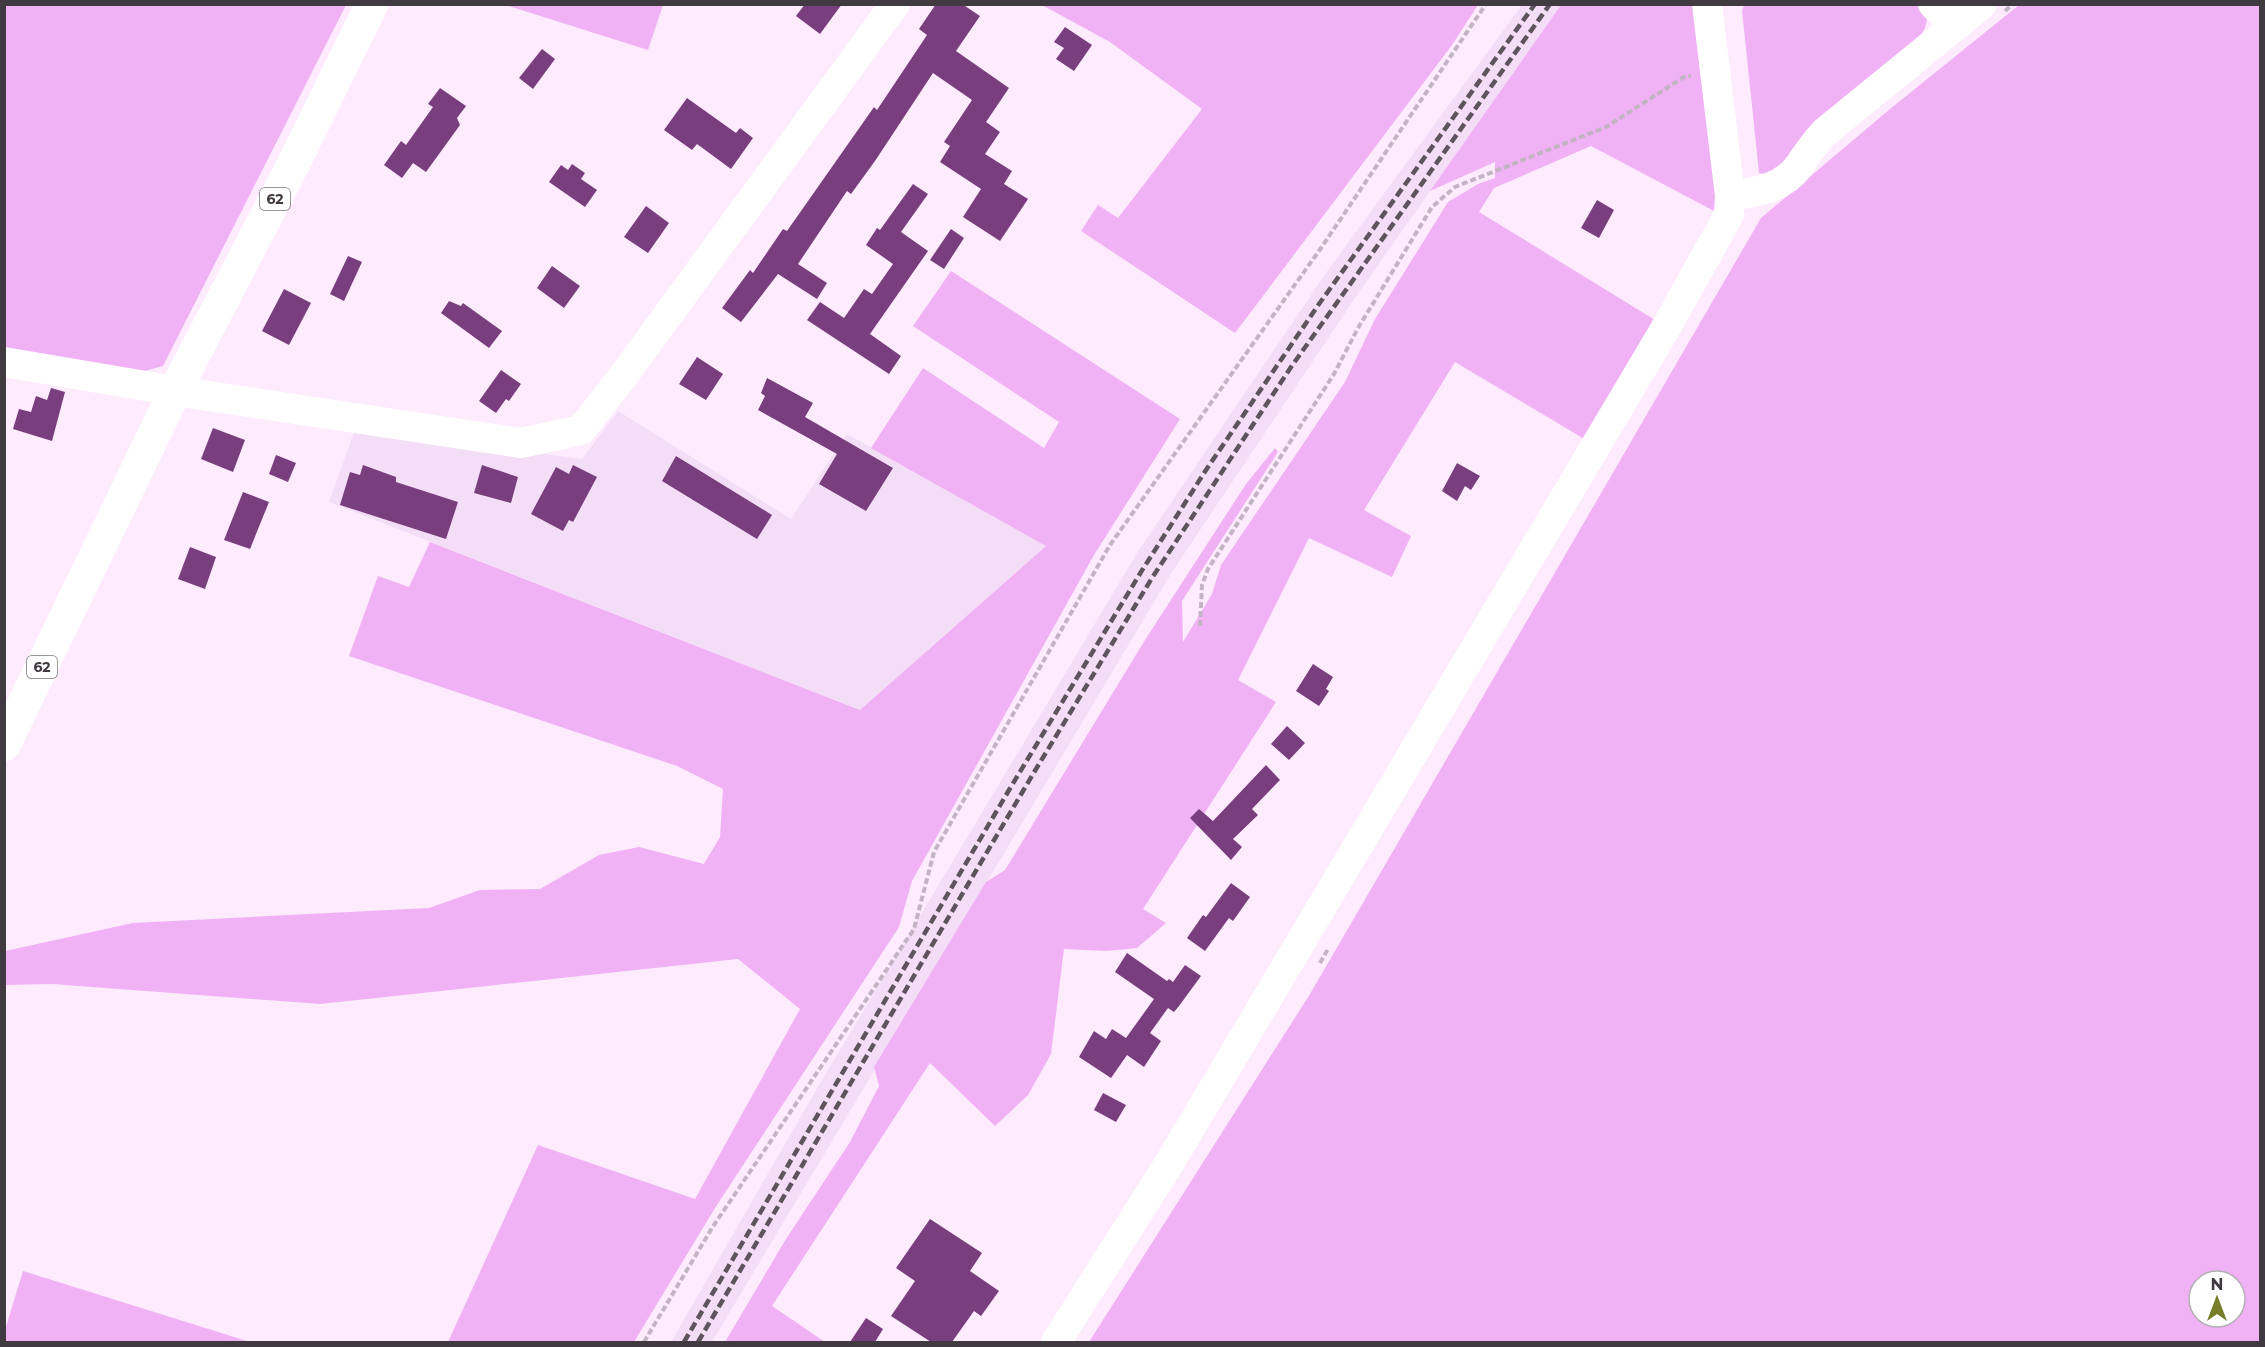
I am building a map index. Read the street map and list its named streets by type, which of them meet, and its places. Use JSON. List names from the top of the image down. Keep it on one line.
{"streets":{"main road":["62"]},"north":"top"}
